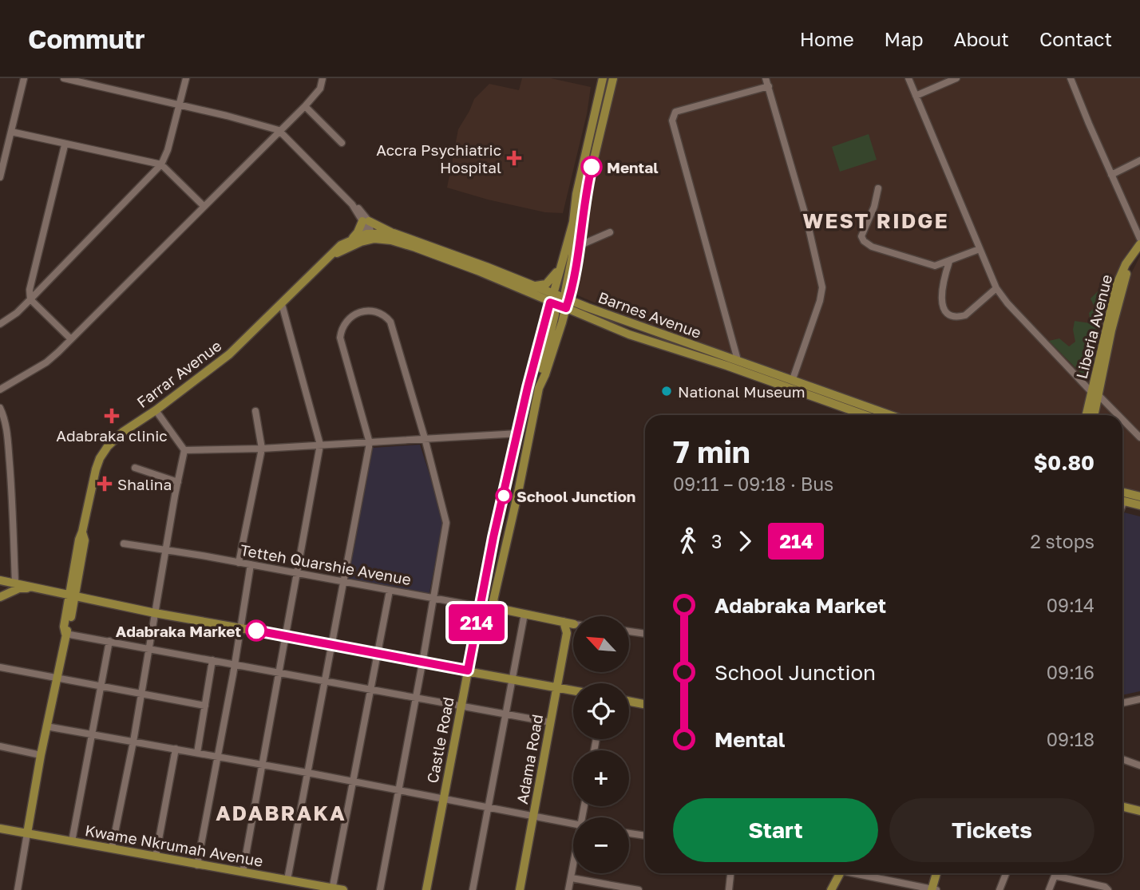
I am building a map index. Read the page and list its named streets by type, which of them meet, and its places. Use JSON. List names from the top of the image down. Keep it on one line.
{"streets":{"main road":["Barnes Avenue","Liberia Avenue","Farrar Avenue","Castle Road","Adama Road","Kwame Nkrumah Avenue"],"street":["Tetteh Quarshie Avenue"]},"crossings":[["Barnes Avenue","Farrar Avenue"],["Barnes Avenue","Castle Road"],["Farrar Avenue","Kwame Nkrumah Avenue"],["Tetteh Quarshie Avenue","Castle Road"]],"districts":["WEST RIDGE","ADABRAKA"],"places":{"health":["Accra Psychiatric Hospital","Adabraka clinic","Shalina"],"other":["Mental","National Museum","School Junction","Adabraka Market"]},"lines":["bus line 214"],"north":"top left","page":{"header":"Commutr","nav":["Home","Map","About","Contact"],"on_map":"214","heading":["7 min","09:11 – 09:18 · Bus","$0.80"],"legs":["3","214","2 stops"],"list":[{"name":"Adabraka Market","value":"09:14"},{"name":"School Junction","value":"09:16"},{"name":"Mental","value":"09:18"}],"map_buttons":["+","−"],"buttons":["Start","Tickets"]}}
